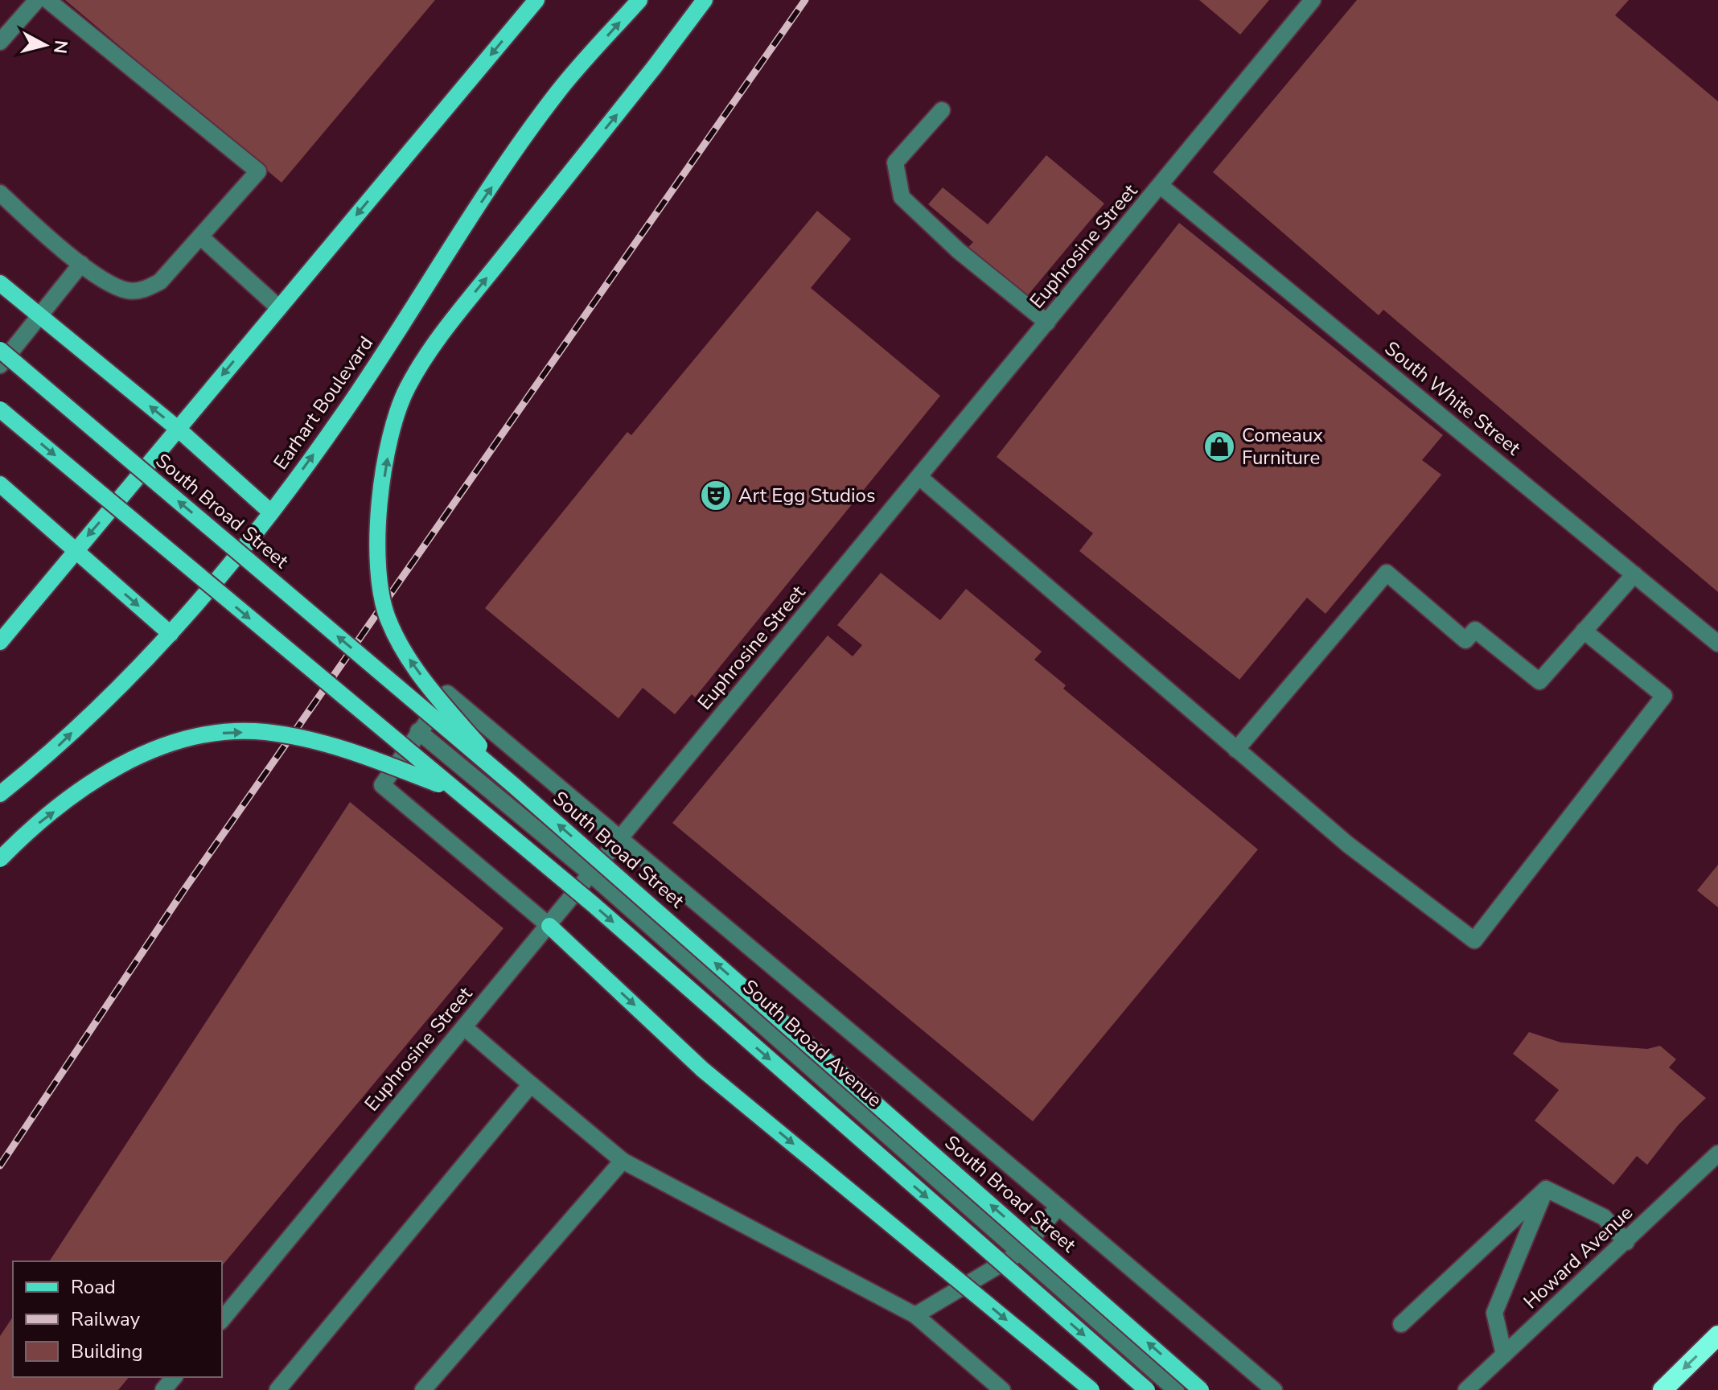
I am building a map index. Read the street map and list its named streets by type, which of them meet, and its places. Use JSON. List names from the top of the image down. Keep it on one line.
{"streets":{"main road":["Earhart Boulevard","South Broad Street"],"street":["Euphrosine Street","South White Street","South Broad Avenue","Howard Avenue"]},"crossings":[["Euphrosine Street","South White Street"],["Euphrosine Street","South Broad Avenue"]],"places":{"shop":["Comeaux Furniture"],"theatre":["Art Egg Studios"]},"legend":["Road","Railway","Building"],"north":"right"}
